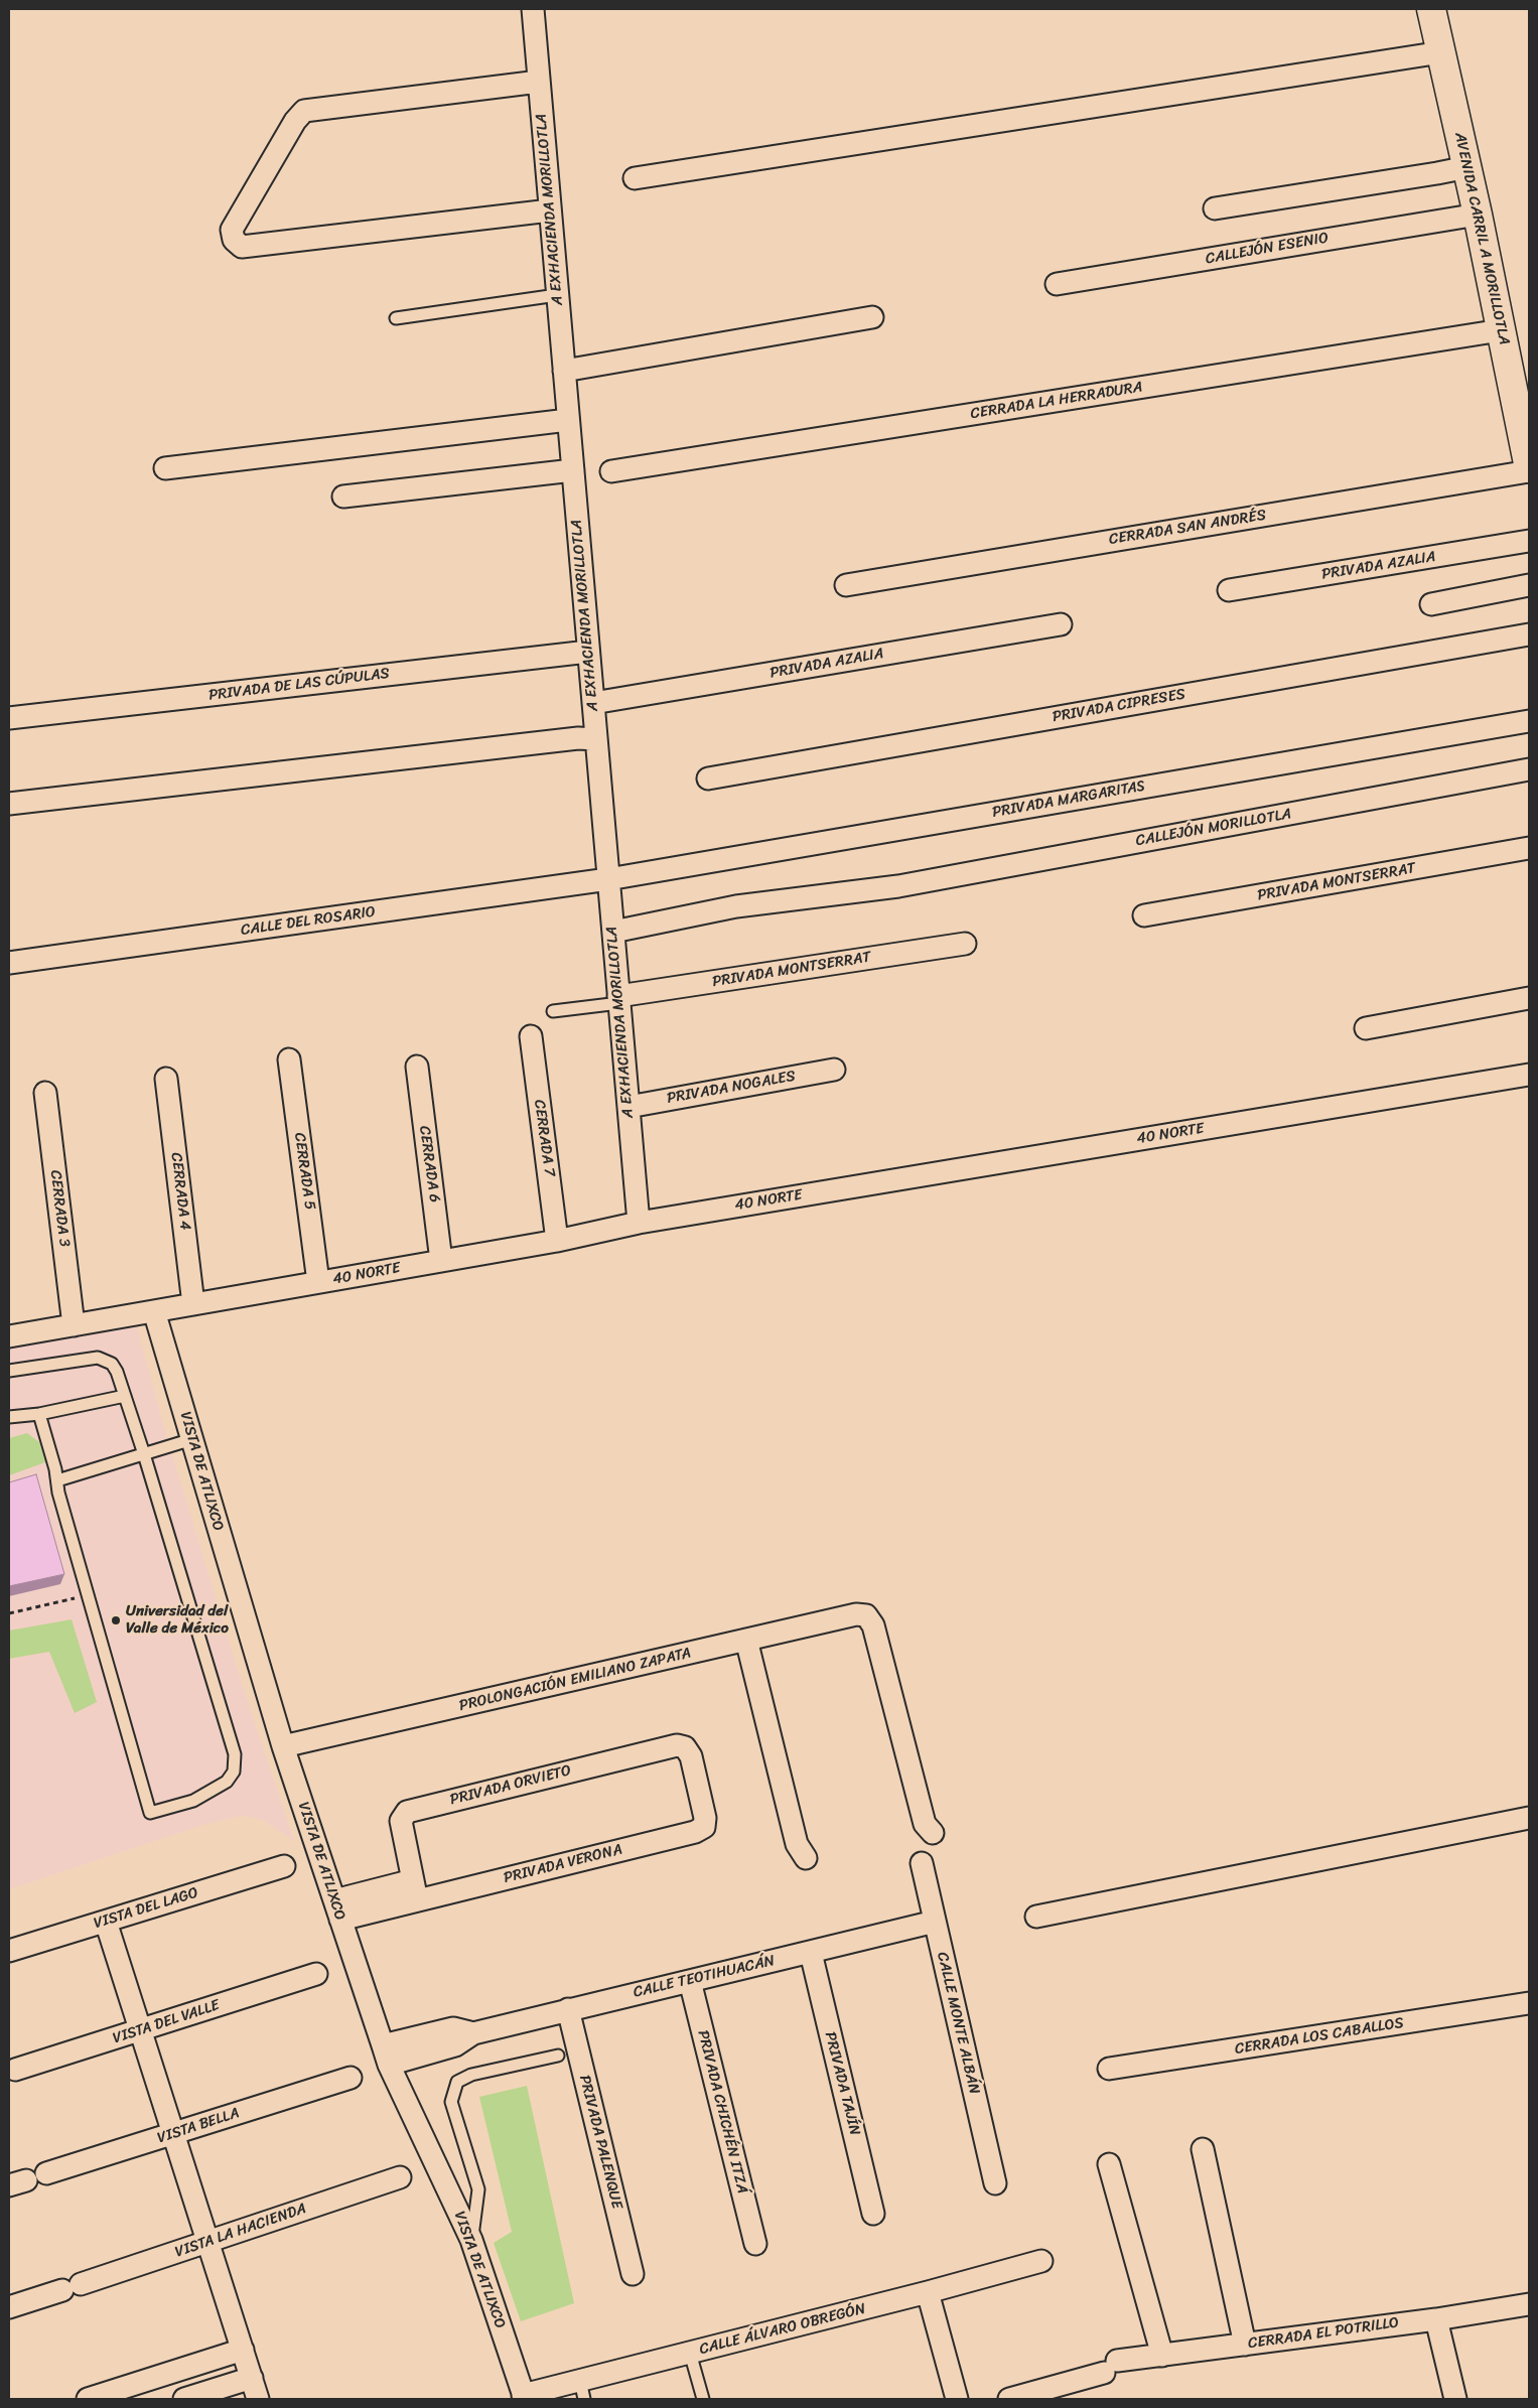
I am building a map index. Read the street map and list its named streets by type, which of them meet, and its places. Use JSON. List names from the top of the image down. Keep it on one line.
{"streets":{"street":["A EXHACIENDA MORILLOTLA","AVENIDA CARRIL A MORILLOTLA","CALLEJÓN ESENIO","CERRADA LA HERRADURA","CERRADA SAN ANDRÉS","PRIVADA AZALIA","PRIVADA DE LAS CÚPULAS","PRIVADA CIPRESES","PRIVADA MARGARITAS","CALLEJÓN MORILLOTLA","PRIVADA MONTSERRAT","CALLE DEL ROSARIO","PRIVADA NOGALES","40 NORTE","CERRADA 7","CERRADA 6","CERRADA 5","CERRADA 4","CERRADA 3","VISTA DE ATLIXCO","PROLONGACIÓN EMILIANO ZAPATA","PRIVADA ORVIETO","PRIVADA VERONA","VISTA DEL LAGO","CALLE TEOTIHUACÁN","VISTA DEL VALLE","CALLE MONTE ALBÁN","CERRADA LOS CABALLOS","PRIVADA TAJÍN","PRIVADA CHICHÉN ITZÁ","VISTA BELLA","PRIVADA PALENQUE","VISTA LA HACIENDA","CALLE ÁLVARO OBREGÓN","CERRADA EL POTRILLO"]},"crossings":[["A EXHACIENDA MORILLOTLA","PRIVADA AZALIA"],["A EXHACIENDA MORILLOTLA","PRIVADA DE LAS CÚPULAS"],["A EXHACIENDA MORILLOTLA","PRIVADA MARGARITAS"],["A EXHACIENDA MORILLOTLA","CALLEJÓN MORILLOTLA"],["A EXHACIENDA MORILLOTLA","PRIVADA MONTSERRAT"],["A EXHACIENDA MORILLOTLA","CALLE DEL ROSARIO"],["A EXHACIENDA MORILLOTLA","PRIVADA NOGALES"],["A EXHACIENDA MORILLOTLA","40 NORTE"],["AVENIDA CARRIL A MORILLOTLA","CALLEJÓN ESENIO"],["AVENIDA CARRIL A MORILLOTLA","CERRADA LA HERRADURA"],["AVENIDA CARRIL A MORILLOTLA","CERRADA SAN ANDRÉS"],["PRIVADA MARGARITAS","CALLE DEL ROSARIO"],["40 NORTE","CERRADA 7"],["40 NORTE","CERRADA 6"],["40 NORTE","CERRADA 5"],["40 NORTE","CERRADA 4"],["40 NORTE","CERRADA 3"],["40 NORTE","VISTA DE ATLIXCO"],["VISTA DE ATLIXCO","PROLONGACIÓN EMILIANO ZAPATA"],["VISTA DE ATLIXCO","PRIVADA VERONA"],["VISTA DE ATLIXCO","CALLE TEOTIHUACÁN"],["VISTA DE ATLIXCO","CALLE ÁLVARO OBREGÓN"],["PRIVADA ORVIETO","PRIVADA VERONA"],["CALLE TEOTIHUACÁN","CALLE MONTE ALBÁN"],["CALLE TEOTIHUACÁN","PRIVADA TAJÍN"],["CALLE TEOTIHUACÁN","PRIVADA CHICHÉN ITZÁ"],["CALLE TEOTIHUACÁN","PRIVADA PALENQUE"]],"places":["Universidad del Valle de México"]}
